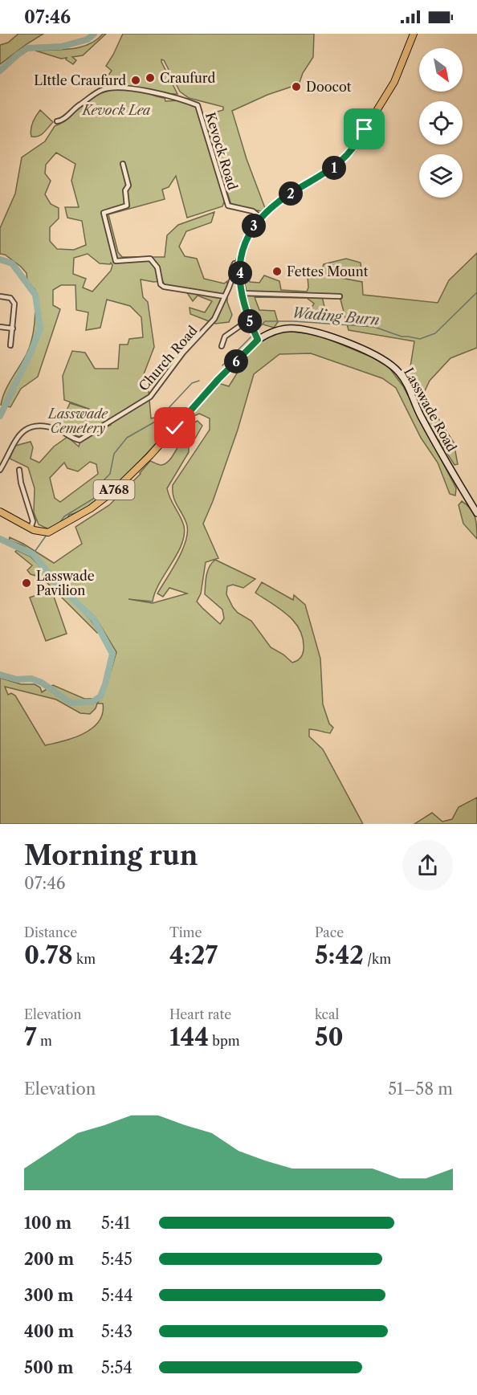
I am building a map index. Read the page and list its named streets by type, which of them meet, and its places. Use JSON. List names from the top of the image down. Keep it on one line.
{"streets":{"main road":["Lasswade Road","A768"],"street":["Kevock Road","Church Road"]},"crossings":[["Lasswade Road","A768"]],"water":["Wading Burn"],"parks":["Kevock Lea","Lasswade Cemetery"],"places":["Craufurd","LIttle Craufurd","Doocot","Fettes Mount","Lasswade Pavilion"],"north":"bottom right","page":{"status":"07:46","pins":["1","2","3","4","5","6"],"heading":["Morning run","07:46"],"stats":[["Distance","0.78 km"],["Time","4:27"],["Pace","5:42 /km"],["Elevation","7 m"],["Heart rate","144 bpm"],["kcal","50"]],"chart":["Elevation","51–58 m"],"list":[{"name":"100 m","note":"5:41"},{"name":"200 m","note":"5:45"},{"name":"300 m","note":"5:44"},{"name":"400 m","note":"5:43"},{"name":"500 m","note":"5:54"}]}}
